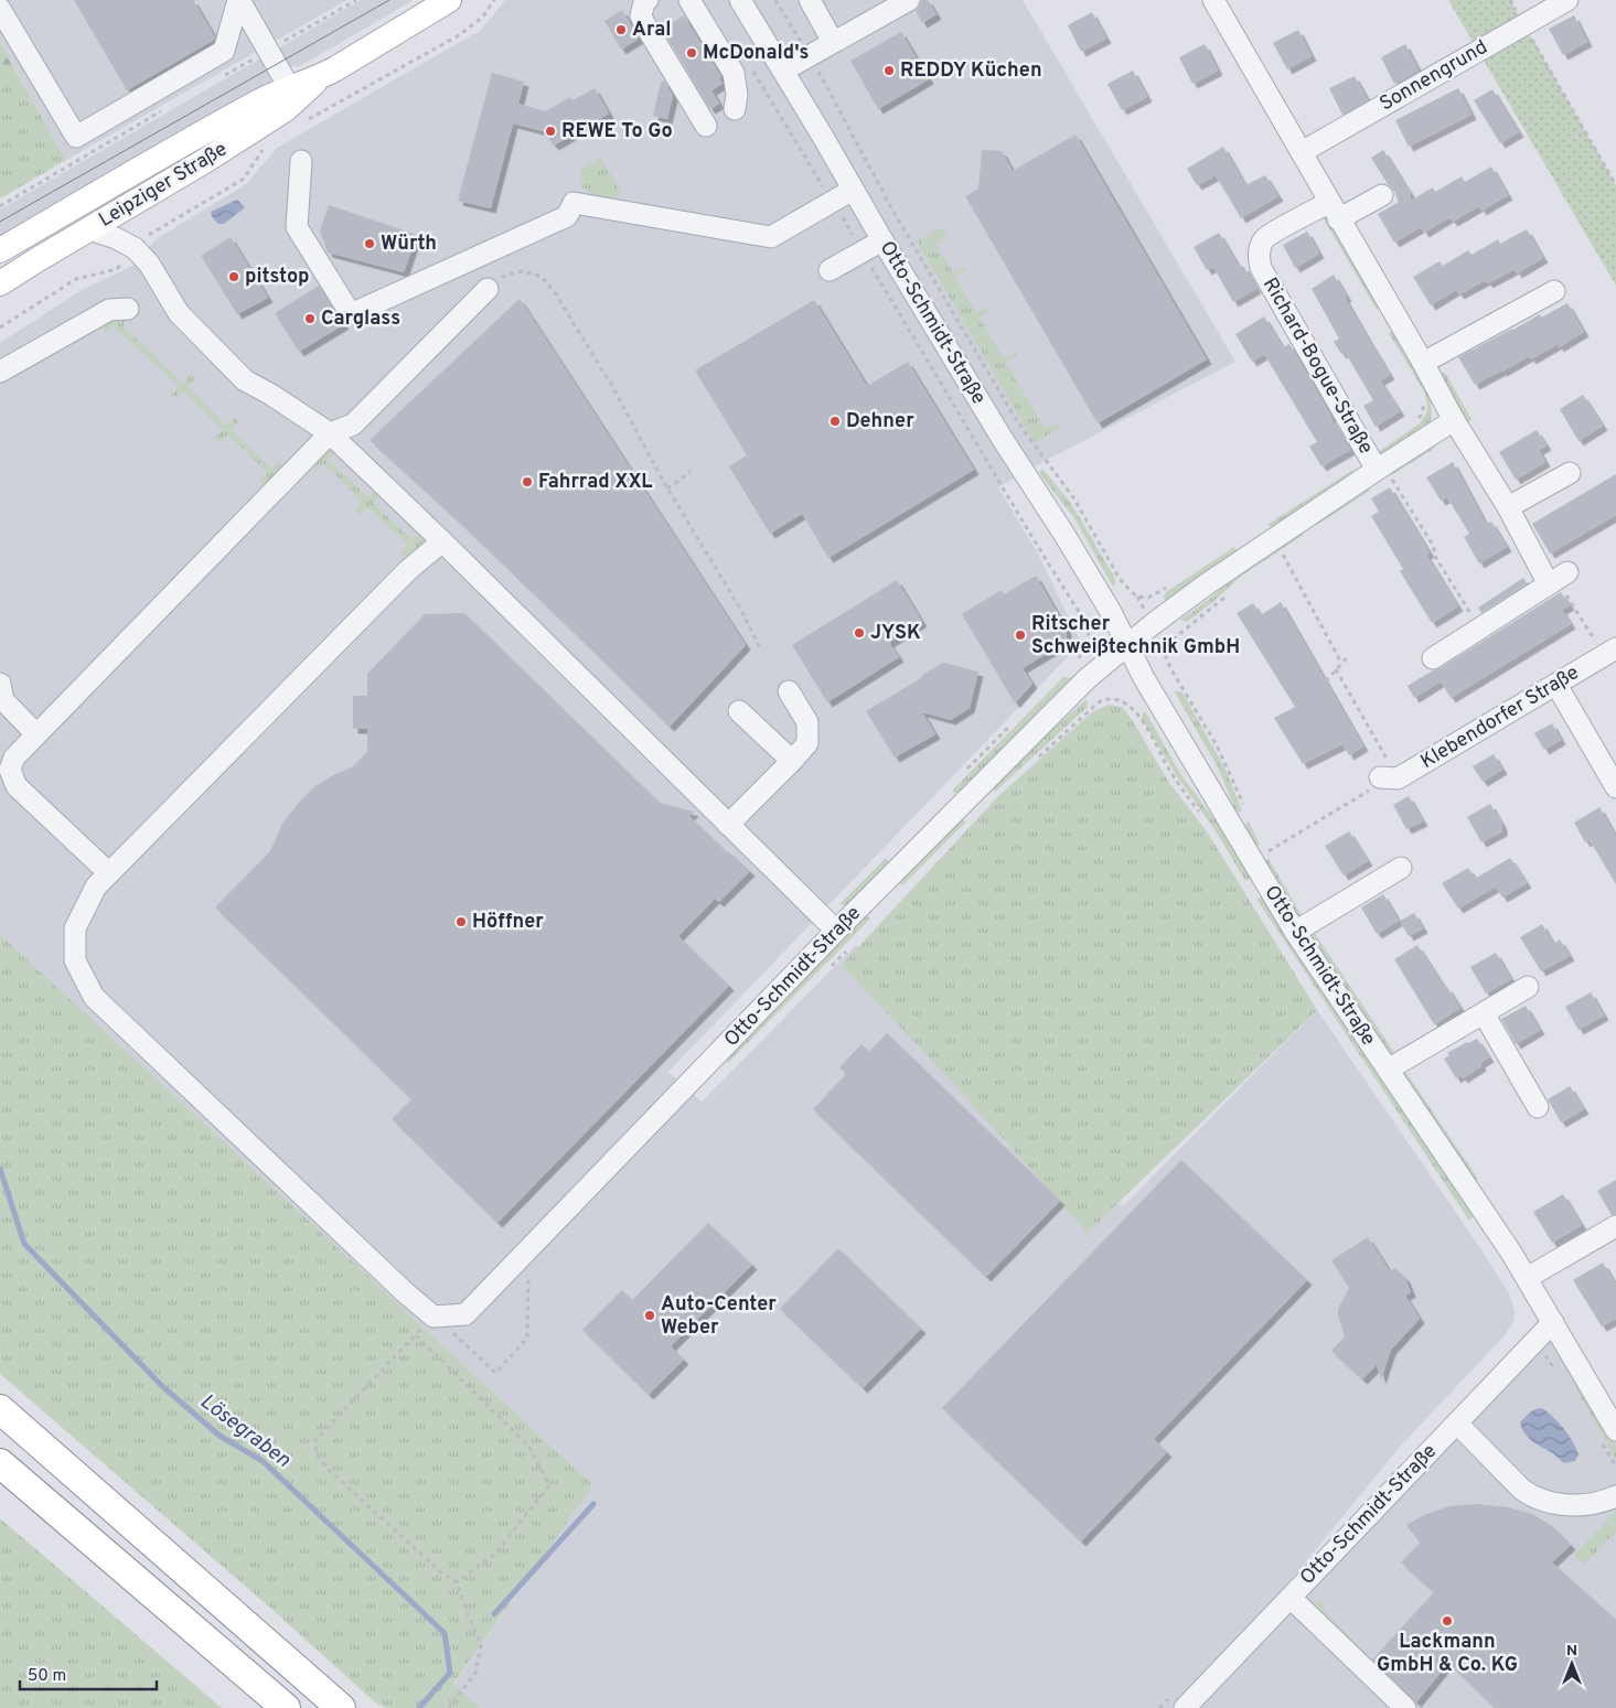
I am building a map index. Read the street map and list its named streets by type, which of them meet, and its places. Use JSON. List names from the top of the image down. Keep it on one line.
{"streets":{"main road":["Leipziger Straße"],"street":["Sonnengrund","Otto-Schmidt-Straße","Richard-Bogue-Straße","Klebendorfer Straße"]},"crossings":[["Otto-Schmidt-Straße","Richard-Bogue-Straße"]],"water":["Lösegraben"],"places":["Aral","McDonald's","REDDY Küchen","REWE To Go","Würth","pitstop","Carglass","Dehner","Fahrrad XXL","JYSK","Ritscher Schweißtechnik GmbH","Höffner","Auto-Center Weber","Lackmann GmbH & Co. KG"],"scale_bar":"50 m","north":"top"}
